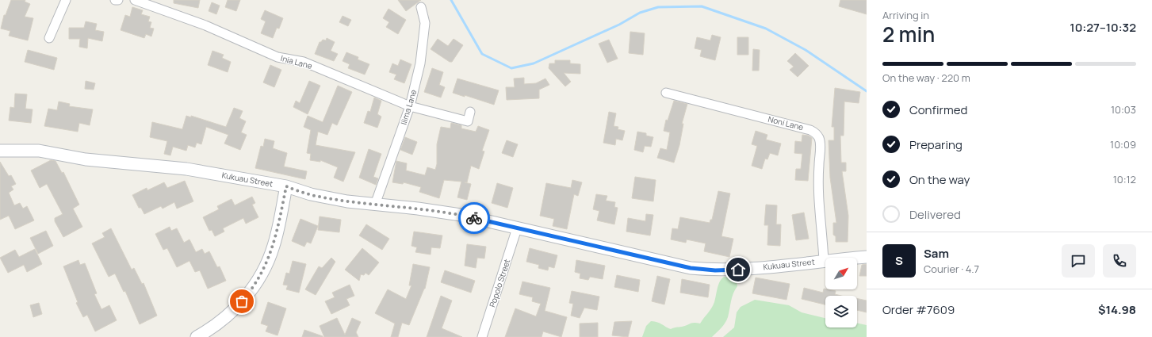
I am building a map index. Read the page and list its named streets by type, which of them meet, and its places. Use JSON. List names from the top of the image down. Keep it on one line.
{"streets":{"street":["Inia Lane","Ilima Lane","Noni Lane","Kukuau Street","Popolo Street"]},"crossings":[["Inia Lane","Ilima Lane"],["Ilima Lane","Kukuau Street"],["Noni Lane","Kukuau Street"],["Kukuau Street","Popolo Street"]],"north":"top right","page":{"heading":["2 min","Arriving in","10:27–10:32"],"panel":["Sam","Courier · 4.7","Order #7609","$14.98"],"bar":"On the way · 220 m","list":[["Confirmed","10:03"],["Preparing","10:09"],["On the way","10:12"],"Delivered"],"round":"S"}}
